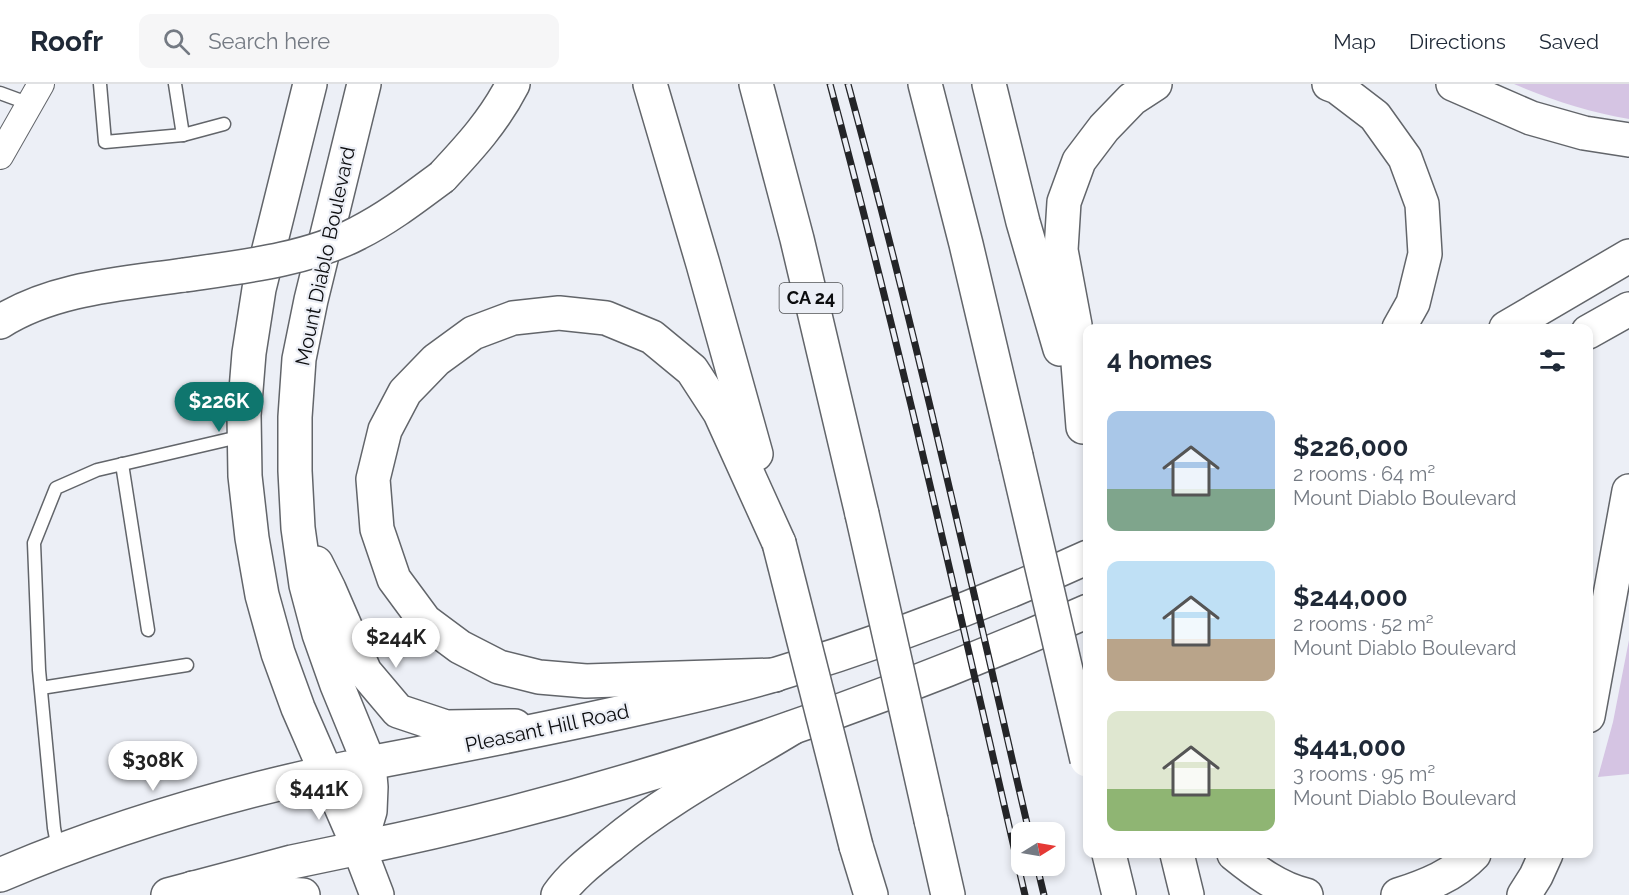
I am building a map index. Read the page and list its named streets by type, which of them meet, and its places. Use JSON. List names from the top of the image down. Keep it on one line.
{"streets":{"main road":["Mount Diablo Boulevard","CA 24","Pleasant Hill Road"]},"crossings":[["Mount Diablo Boulevard","Pleasant Hill Road"]],"north":"right","page":{"header":"Roofr","search":"Search here","nav":["Map","Directions","Saved"],"heading":"4 homes","price":["$226K","$244K","$308K","$441K"],"list":[{"name":"$226,000","note":"2 rooms · 64 m² · Mount Diablo Boulevard"},{"name":"$244,000","note":"2 rooms · 52 m² · Mount Diablo Boulevard"},{"name":"$441,000","note":"3 rooms · 95 m² · Mount Diablo Boulevard"}]}}
